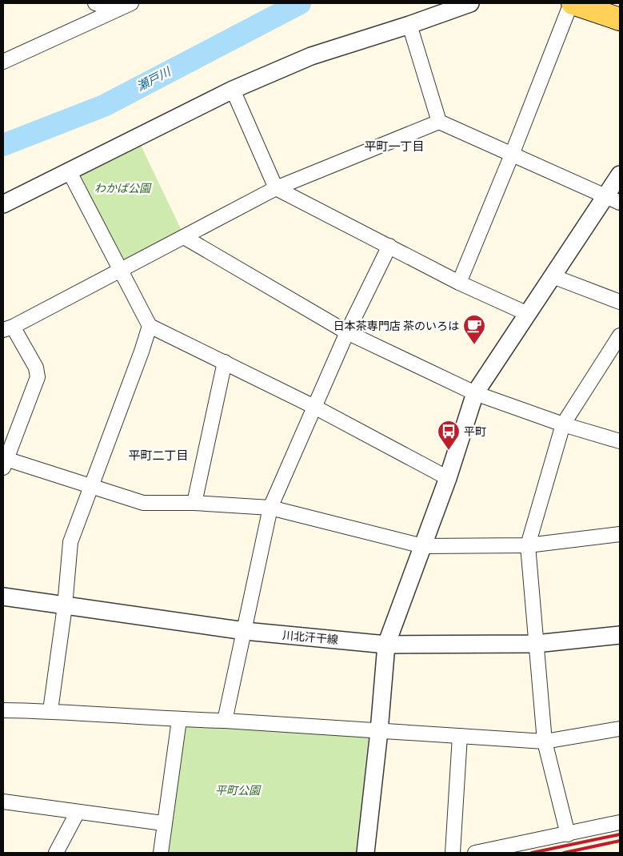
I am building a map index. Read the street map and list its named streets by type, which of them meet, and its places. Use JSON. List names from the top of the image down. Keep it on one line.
{"streets":{"street":["川北汗干線"]},"districts":["平町一丁目","平町二丁目"],"water":["瀬戸川"],"parks":["わかば公園","平町公園"],"places":{"cafe":["日本茶専門店 茶のいろは"],"bus stop":["平町"]}}
